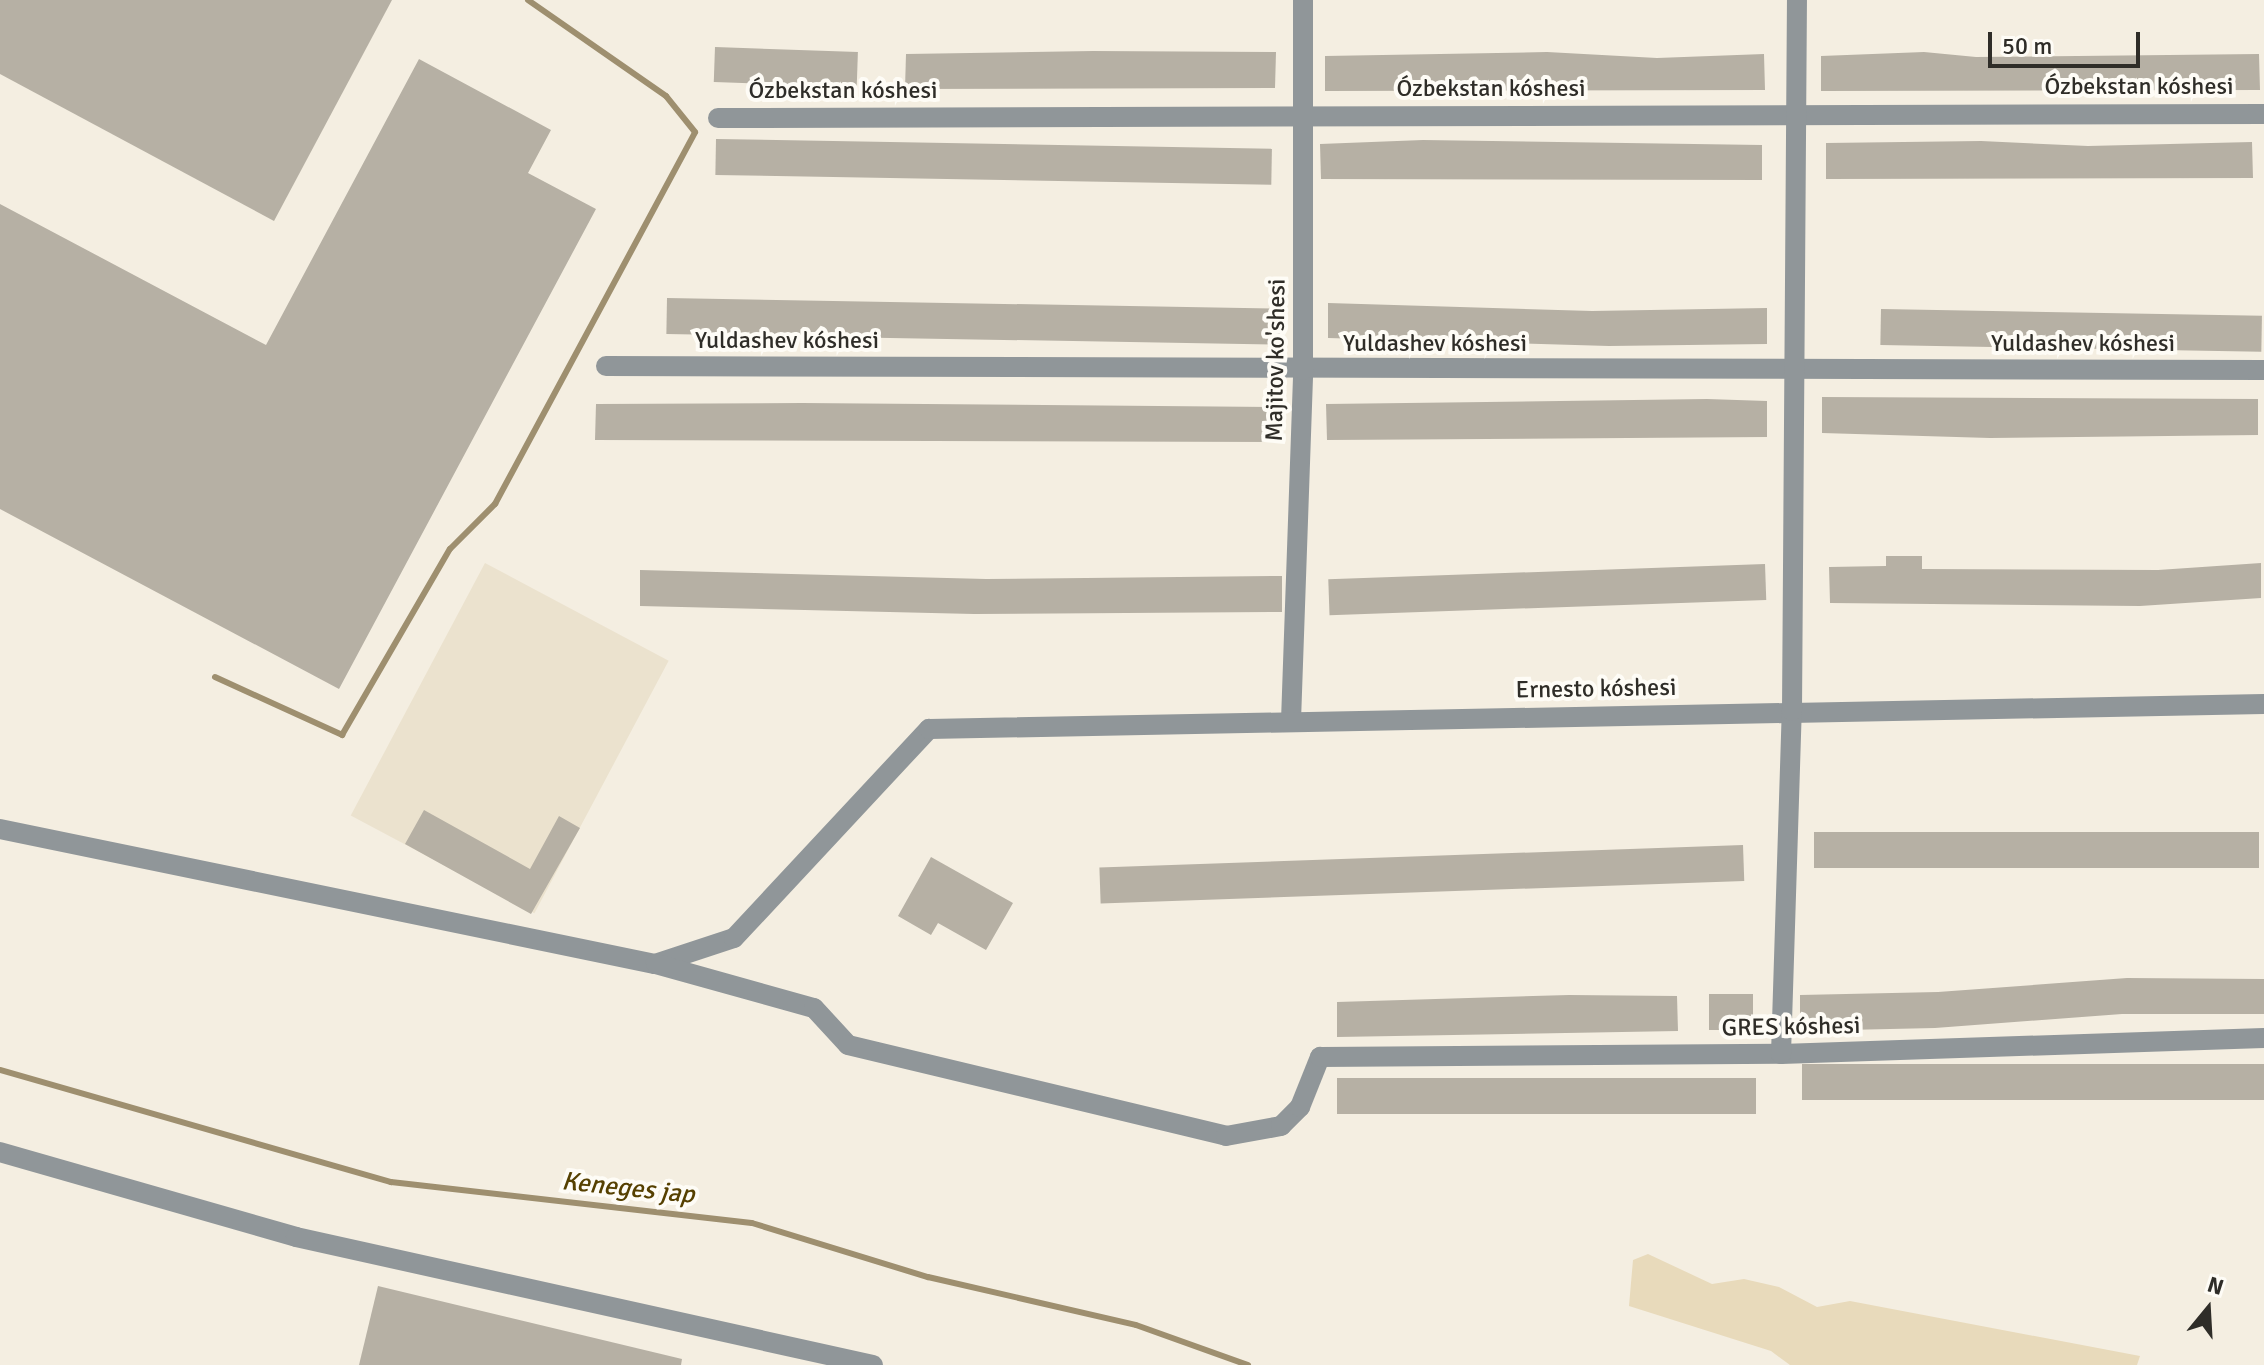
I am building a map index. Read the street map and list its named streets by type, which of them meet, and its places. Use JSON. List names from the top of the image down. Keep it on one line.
{"streets":{"street":["Ózbekstan kóshesi","Yuldashev kóshesi","Majitov ko'shesi","Ernesto kóshesi","GRES kóshesi"]},"crossings":[["Ózbekstan kóshesi","Majitov ko'shesi"],["Yuldashev kóshesi","Majitov ko'shesi"],["Majitov ko'shesi","Ernesto kóshesi"],["Ernesto kóshesi","GRES kóshesi"]],"water":["Keneges jap"],"scale_bar":"50 m","north":"top"}
